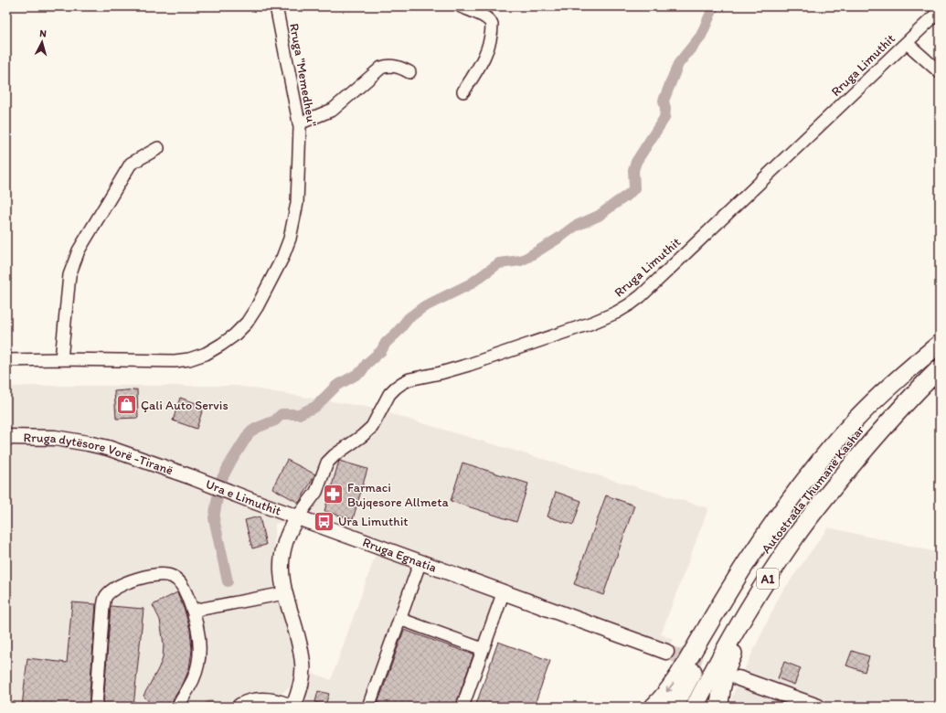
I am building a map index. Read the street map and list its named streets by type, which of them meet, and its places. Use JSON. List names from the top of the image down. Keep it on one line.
{"streets":{"highway":["Autostrada Thumanë Kashar","A1"],"main road":["Rruga dytësore Vorë -Tiranë","Ura e Limuthit","Rruga Egnatia"],"street":["Rruga Limuthit","Rruga \"Memedheu\""]},"crossings":[["Rruga Limuthit","Ura e Limuthit"],["Rruga Limuthit","Rruga Egnatia"],["Rruga dytësore Vorë -Tiranë","Ura e Limuthit"],["Ura e Limuthit","Rruga Egnatia"]],"places":{"shop":["Çali Auto Servis"],"pharmacy":["Farmaci Bujqesore Allmeta"],"bus stop":["Ura Limuthit"]},"north":"top"}
